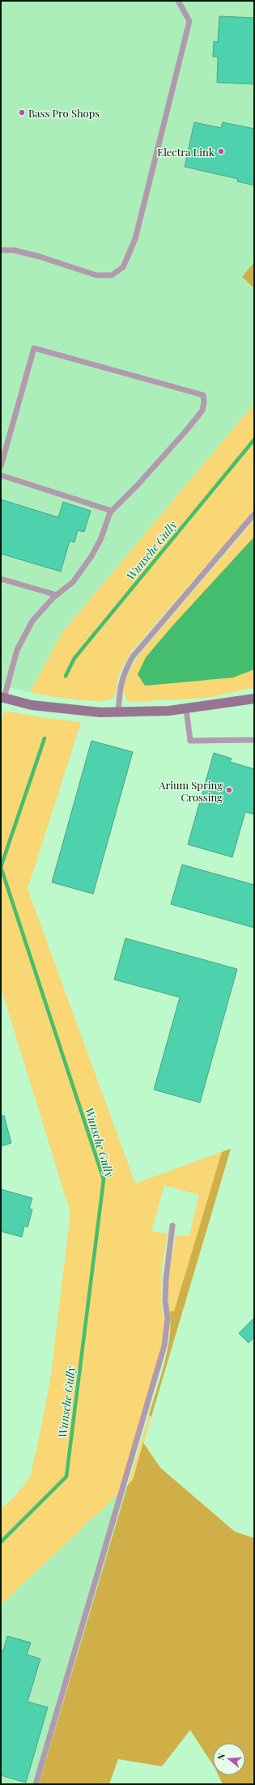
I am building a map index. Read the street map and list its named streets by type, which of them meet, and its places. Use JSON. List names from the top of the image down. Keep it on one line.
{"water":["Wunsche Gully"],"places":["Bass Pro Shops","Electra Link","Arium Spring Crossing"],"north":"left"}
